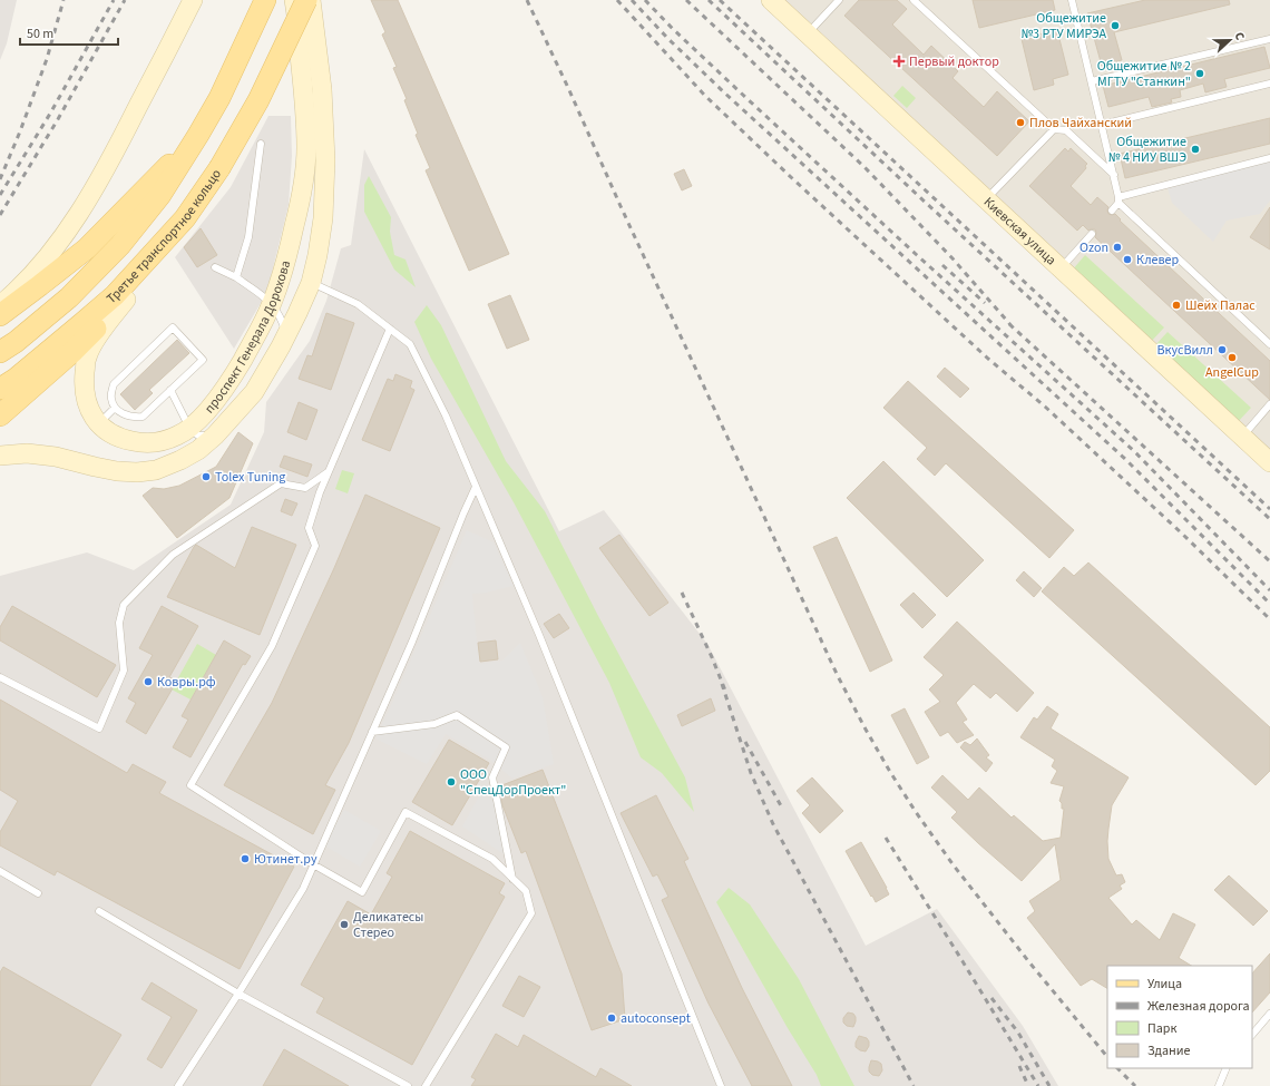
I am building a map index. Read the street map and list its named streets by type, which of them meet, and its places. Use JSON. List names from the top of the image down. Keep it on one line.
{"streets":{"main road":["Киевская улица","Третье транспортное кольцо","проспект Генерала Дорохова"]},"places":{"other":["Общежитие №3 РТУ МИРЭА","Общежитие № 2 МГТУ \"Станкин\"","Плов Чайханский","Общежитие № 4 НИУ ВШЭ","Ozon","Клевер","Шейх Палас","ВкусВилл","AngelCup","Tolex Tuning","Ковры.рф","ООО \"СпецДорПроект\"","Ютинет.ру","Деликатесы Стерео","autoconsept"],"health":["Первый доктор"]},"legend":["Улица","Железная дорога","Парк","Здание"],"scale_bar":"50 m","north":"right"}
